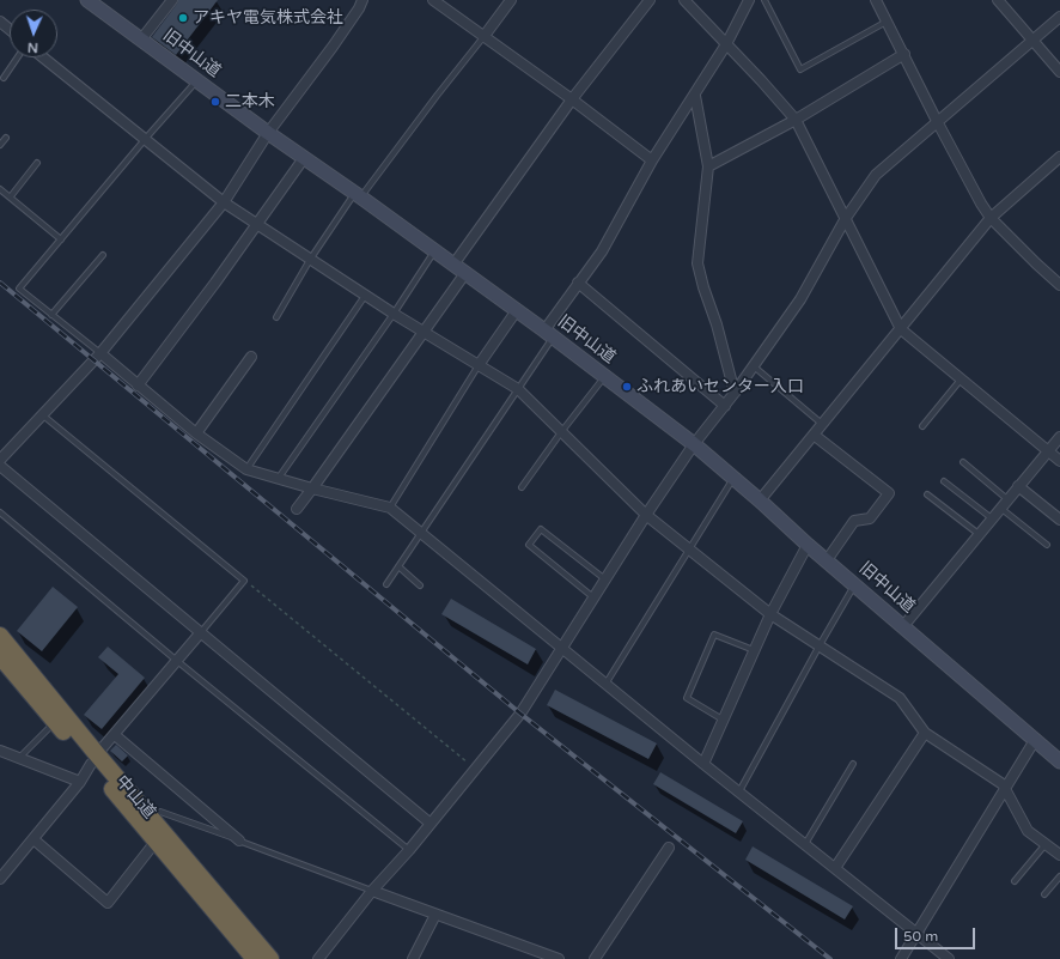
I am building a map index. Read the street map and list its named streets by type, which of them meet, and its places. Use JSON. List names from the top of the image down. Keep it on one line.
{"streets":{"highway":["中山道"],"main road":["旧中山道"]},"places":["アキヤ電気株式会社","二本木","ふれあいセンター入口"],"scale_bar":"50 m","north":"bottom"}
